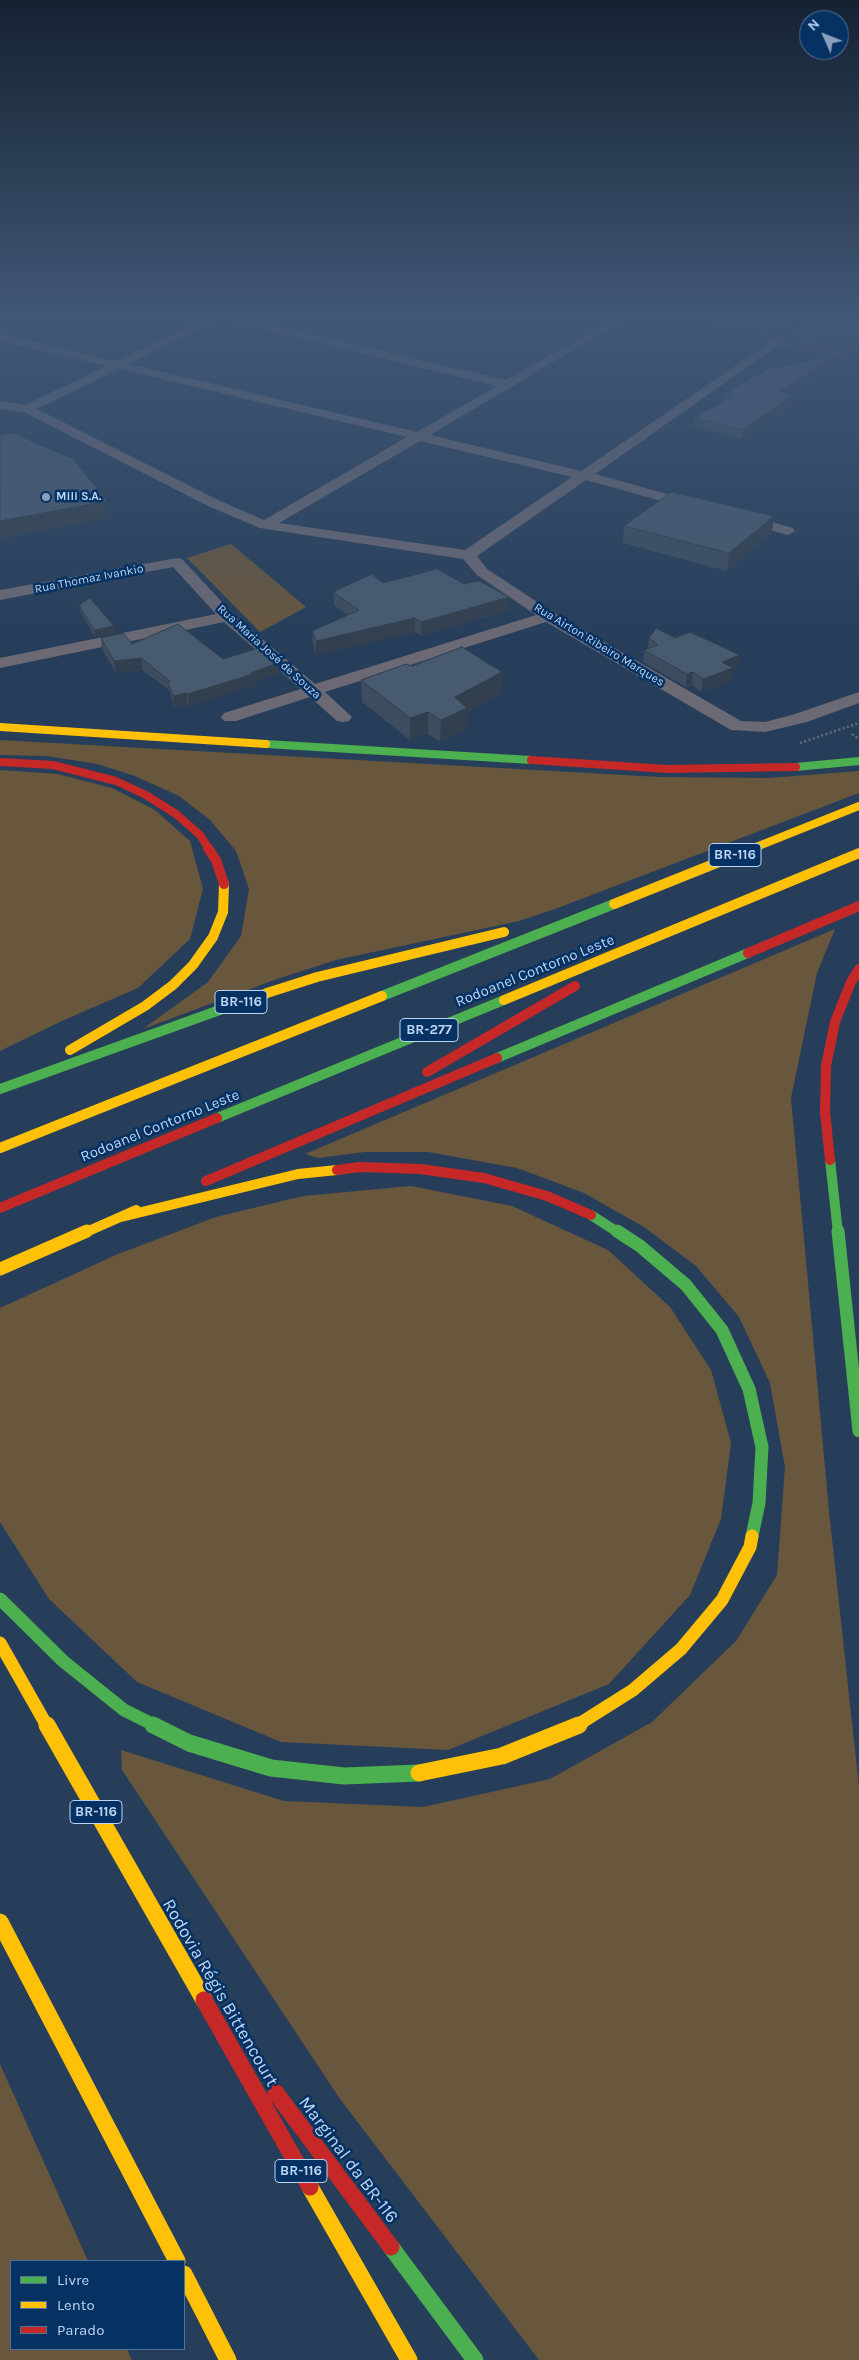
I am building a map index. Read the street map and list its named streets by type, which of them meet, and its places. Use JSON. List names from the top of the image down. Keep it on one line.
{"streets":{"main road":["BR-116","Rodoanel Contorno Leste","BR-277","Rodovia Régis Bittencourt","Marginal da BR-116"],"street":["Rua Thomaz Ivankio","Rua Airton Ribeiro Marques","Rua Maria José de Souza"]},"crossings":[["Rua Thomaz Ivankio","Rua Maria José de Souza"],["BR-116","Rodovia Régis Bittencourt"]],"places":["Mili S.A."],"legend":["Livre","Lento","Parado"],"north":"top left"}
